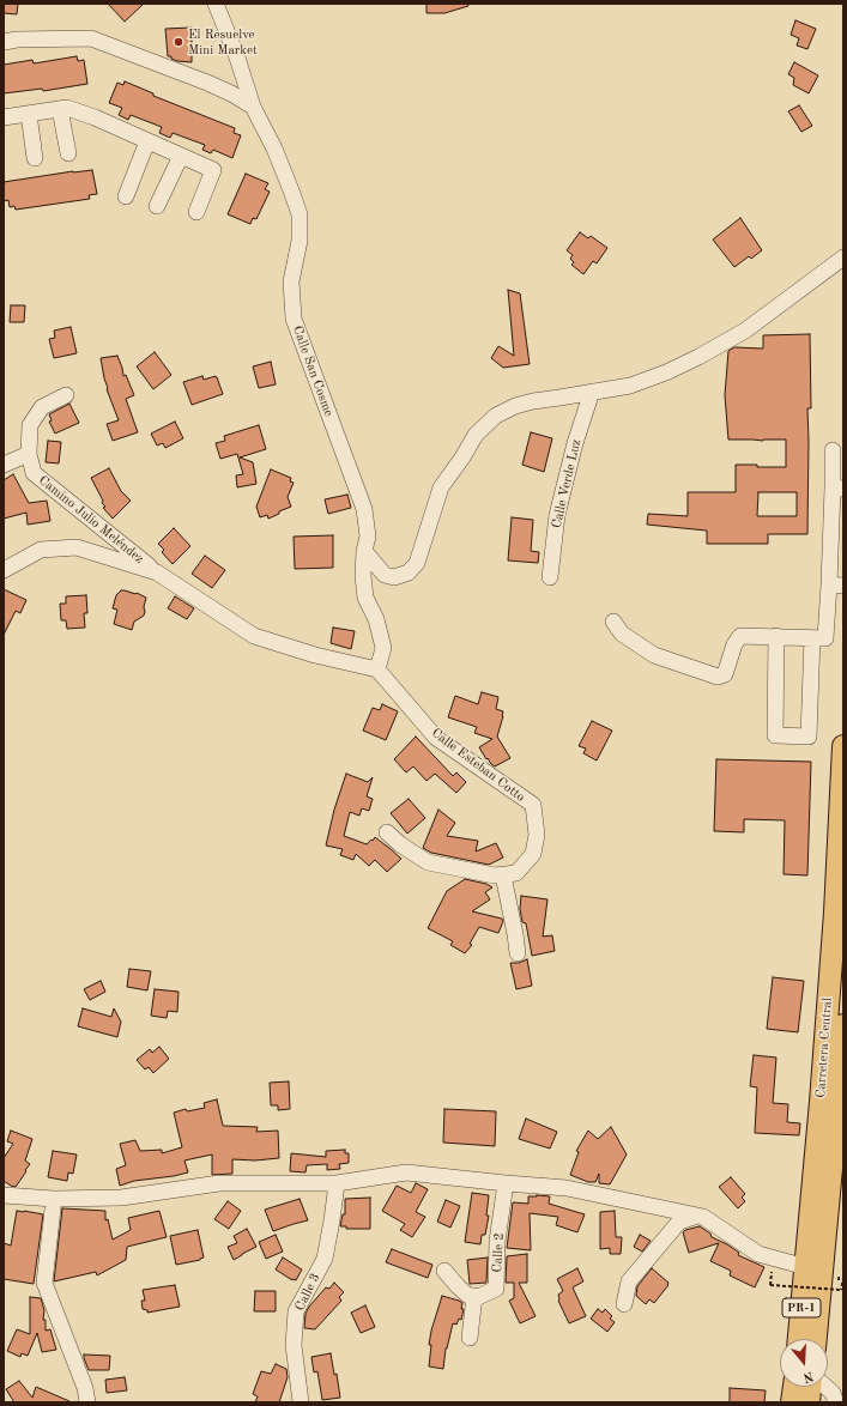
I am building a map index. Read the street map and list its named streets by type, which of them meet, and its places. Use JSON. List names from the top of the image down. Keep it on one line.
{"streets":{"highway":["Carretera Central","PR-1"],"street":["Calle San Cosme","Calle Verde Luz","Camino Julio Meléndez","Calle Esteban Cotto","Calle 2","Calle 3"]},"crossings":[["Calle San Cosme","Calle Esteban Cotto"]],"places":["El Resuelve Mini Market"],"north":"bottom"}
